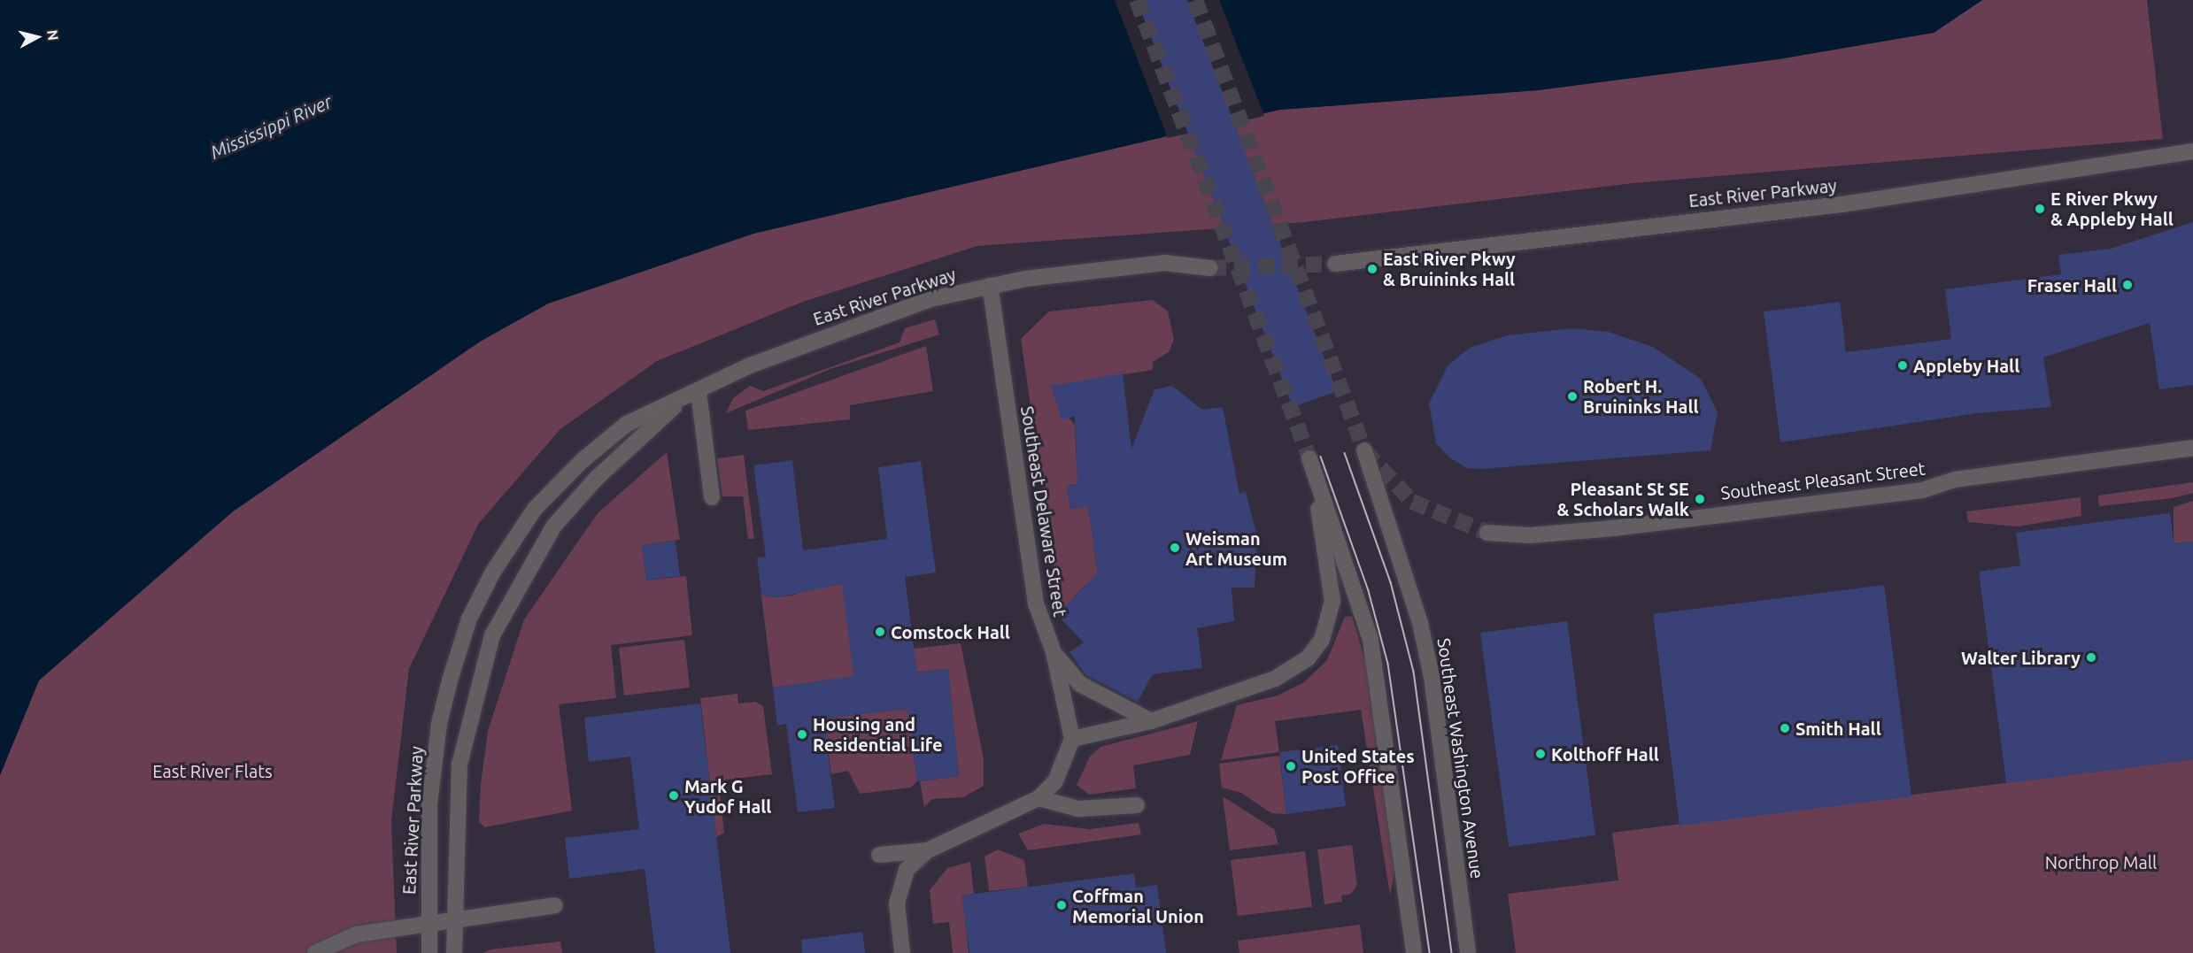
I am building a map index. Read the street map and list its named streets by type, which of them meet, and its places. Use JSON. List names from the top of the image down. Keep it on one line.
{"streets":{"street":["East River Parkway","Southeast Pleasant Street","Southeast Delaware Street","Southeast Washington Avenue"]},"crossings":[["East River Parkway","Southeast Delaware Street"]],"water":["Mississippi River"],"parks":["East River Flats","Northrop Mall"],"places":["E River Pkwy & Appleby Hall","East River Pkwy & Bruininks Hall","Fraser Hall","Appleby Hall","Robert H. Bruininks Hall","Pleasant St SE & Scholars Walk","Weisman Art Museum","Comstock Hall","Walter Library","Smith Hall","Housing and Residential Life","Kolthoff Hall","United States Post Office","Mark G Yudof Hall","Coffman Memorial Union"],"north":"right"}
